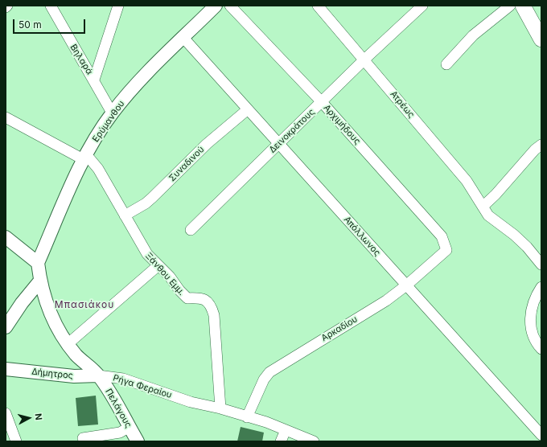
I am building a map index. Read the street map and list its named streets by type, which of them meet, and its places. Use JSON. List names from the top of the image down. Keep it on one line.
{"streets":{"street":["Βηλαρά","Ατρέως","Ερύμανθου","Αρχιμήδους","Δεινοκράτους","Συναδινού","Απόλλωνος","Ξάνθου Εμμ.","Αρκαδίου","Δήμητρος","Ρήγα Φεραίου","Πελάγους"]},"crossings":[["Βηλαρά","Ερύμανθου"],["Ατρέως","Δεινοκράτους"],["Ερύμανθου","Απόλλωνος"],["Ερύμανθου","Ξάνθου Εμμ."],["Αρχιμήδους","Δεινοκράτους"],["Αρχιμήδους","Αρκαδίου"],["Δεινοκράτους","Απόλλωνος"],["Συναδινού","Απόλλωνος"],["Συναδινού","Ξάνθου Εμμ."],["Απόλλωνος","Αρκαδίου"],["Ξάνθου Εμμ.","Ρήγα Φεραίου"],["Αρκαδίου","Ρήγα Φεραίου"],["Δήμητρος","Ρήγα Φεραίου"],["Δήμητρος","Πελάγους"],["Ρήγα Φεραίου","Πελάγους"]],"districts":["Μπασιάκου"],"scale_bar":"50 m","north":"right"}
